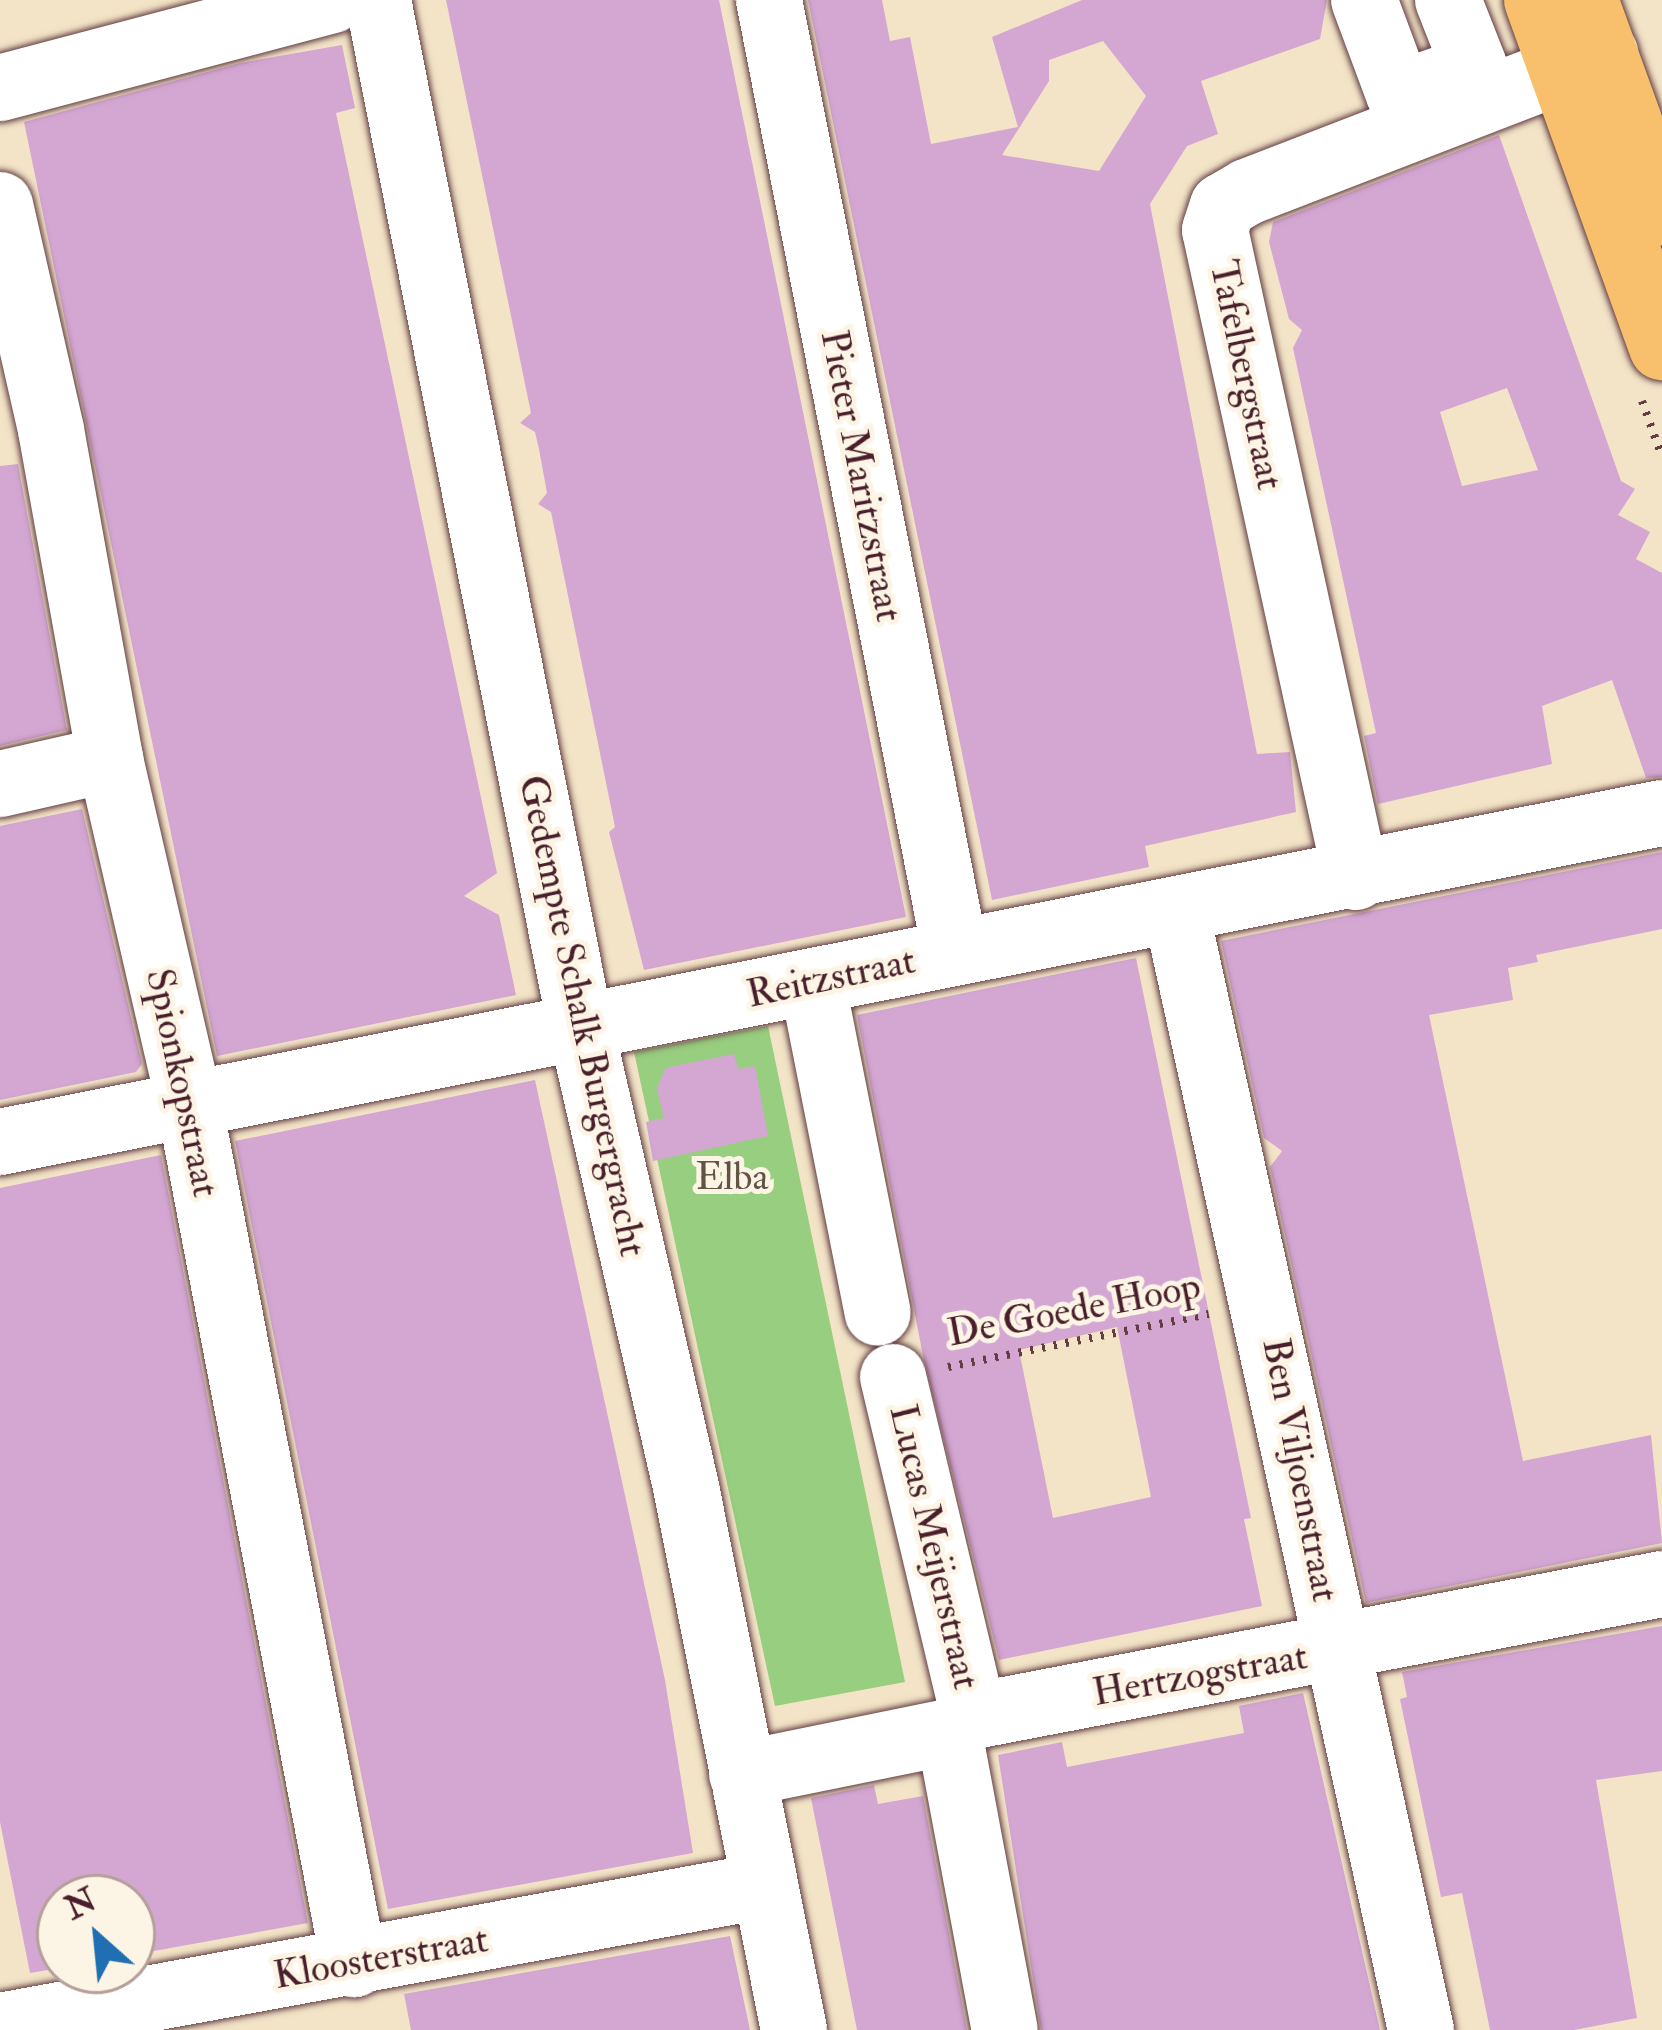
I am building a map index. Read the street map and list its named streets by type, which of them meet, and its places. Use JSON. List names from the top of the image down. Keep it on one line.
{"streets":{"street":["Tafelbergstraat","Pieter Maritzstraat","Reitzstraat","Gedempte Schalk Burgergracht","Spionkopstraat","Ben Viljoenstraat","Lucas Meijerstraat","Hertzogstraat","Kloosterstraat"],"path":["De Goede Hoop"]},"crossings":[["Tafelbergstraat","Reitzstraat"],["Pieter Maritzstraat","Reitzstraat"],["Reitzstraat","Gedempte Schalk Burgergracht"],["Reitzstraat","Spionkopstraat"],["Reitzstraat","Ben Viljoenstraat"],["Gedempte Schalk Burgergracht","Hertzogstraat"],["Gedempte Schalk Burgergracht","Kloosterstraat"],["Spionkopstraat","Kloosterstraat"],["De Goede Hoop","Ben Viljoenstraat"],["De Goede Hoop","Lucas Meijerstraat"],["Ben Viljoenstraat","Hertzogstraat"],["Lucas Meijerstraat","Hertzogstraat"]],"parks":["Elba"],"north":"top left"}
